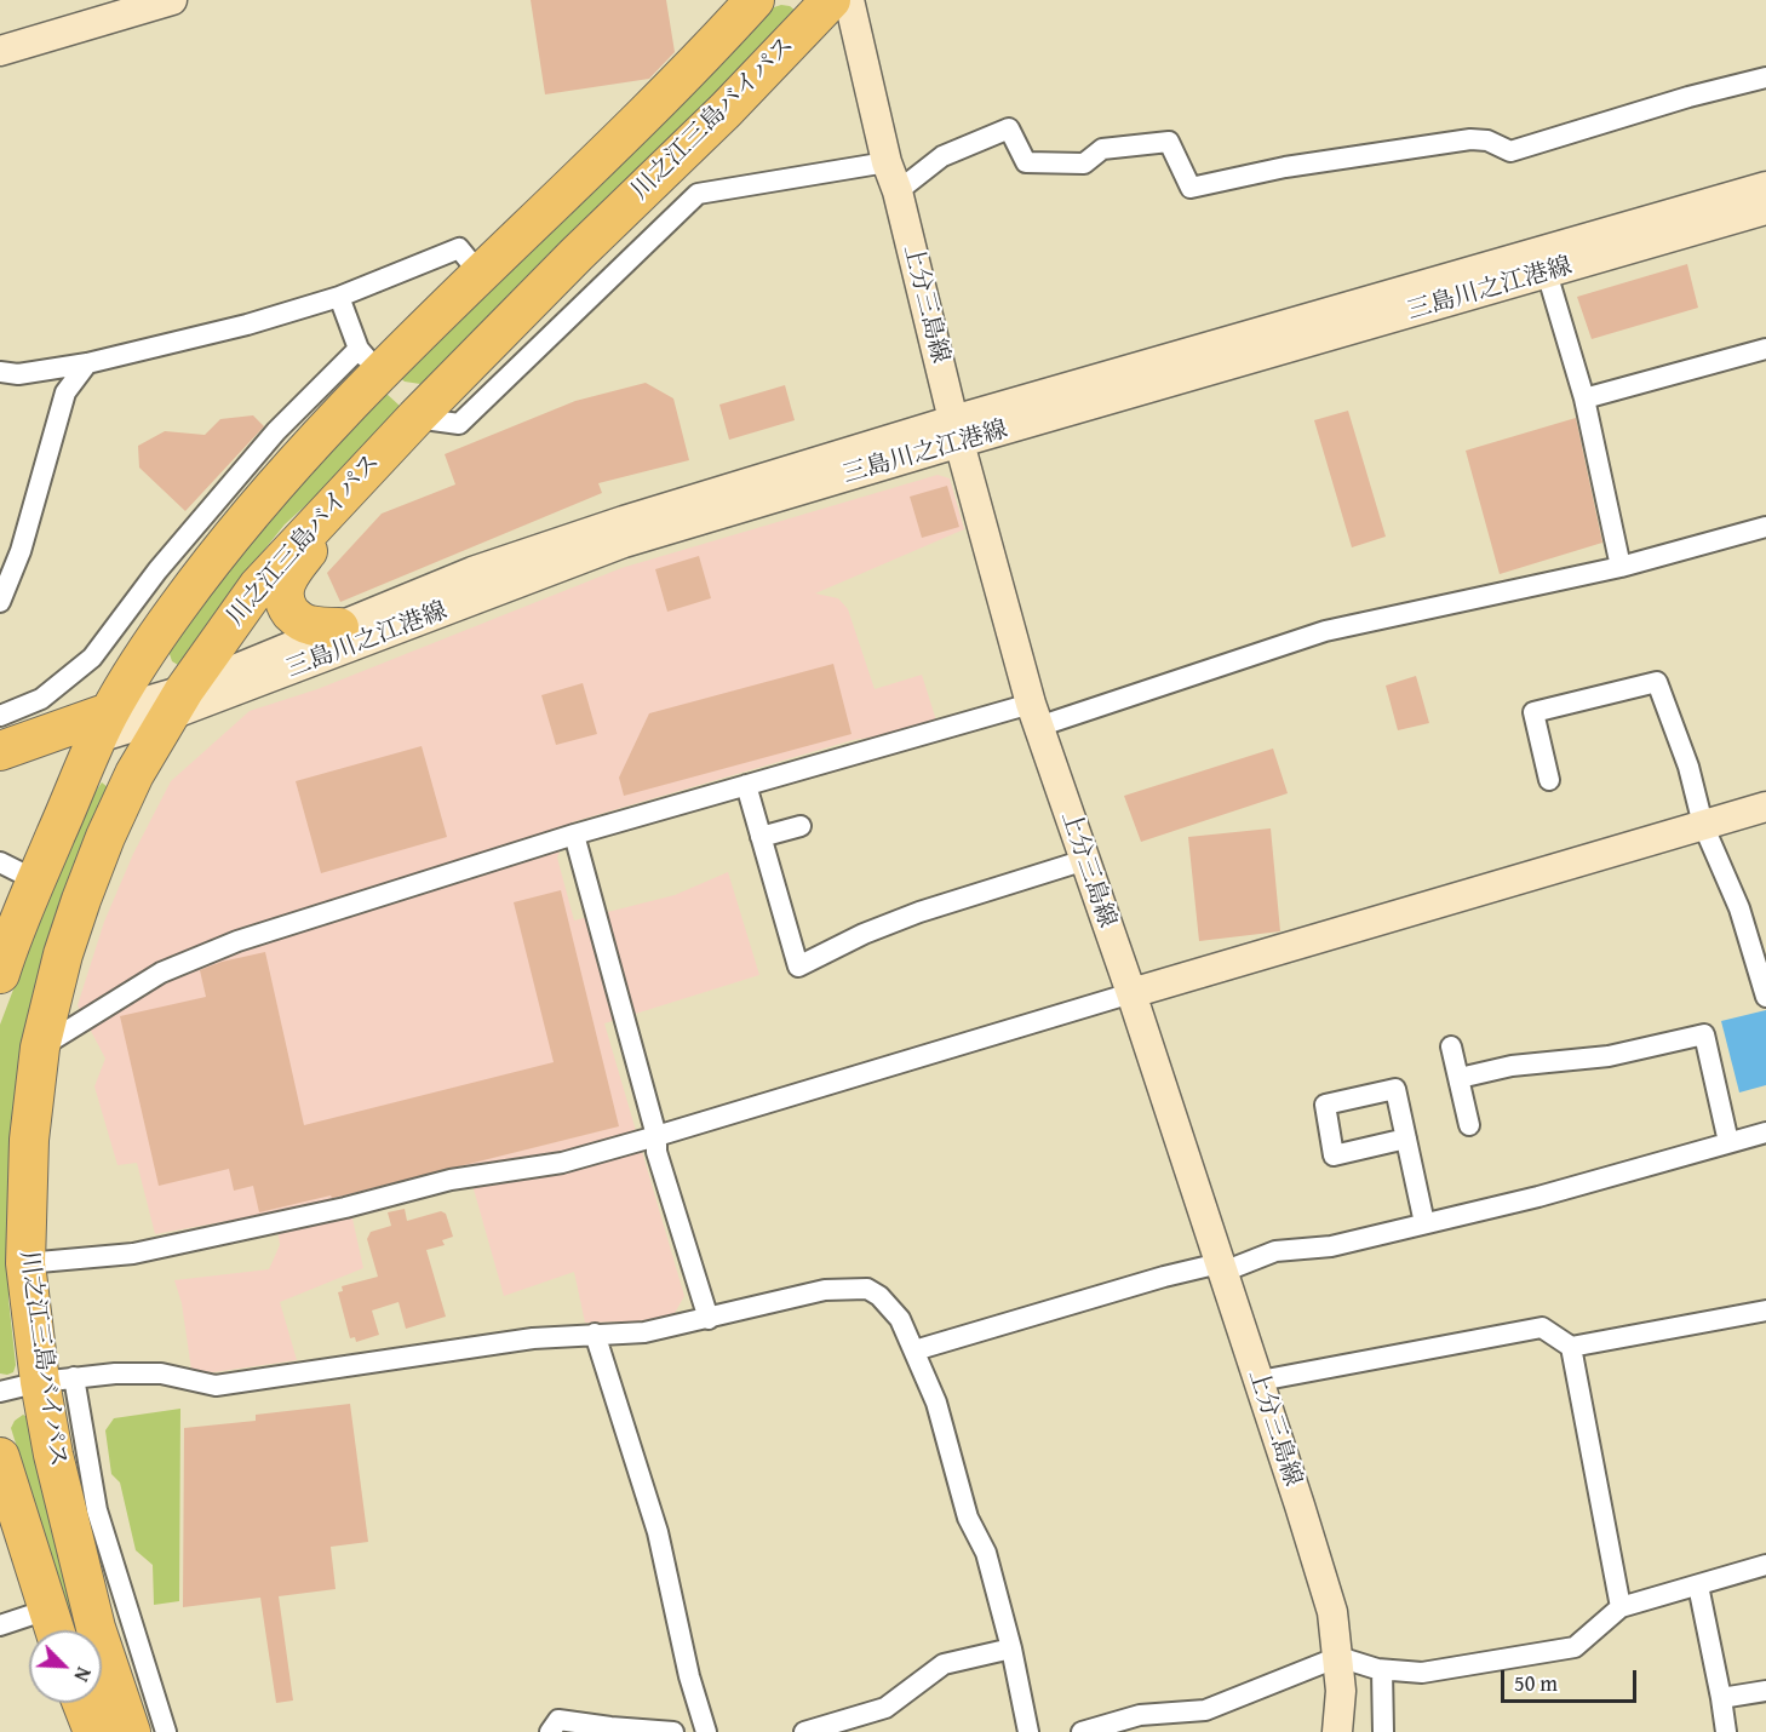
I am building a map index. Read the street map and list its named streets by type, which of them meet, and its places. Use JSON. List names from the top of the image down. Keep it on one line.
{"streets":{"highway":["川之江三島バイパス"],"main road":["三島川之江港線","上分三島線"]},"crossings":[["川之江三島バイパス","三島川之江港線"],["三島川之江港線","上分三島線"]],"scale_bar":"50 m","north":"bottom right"}
